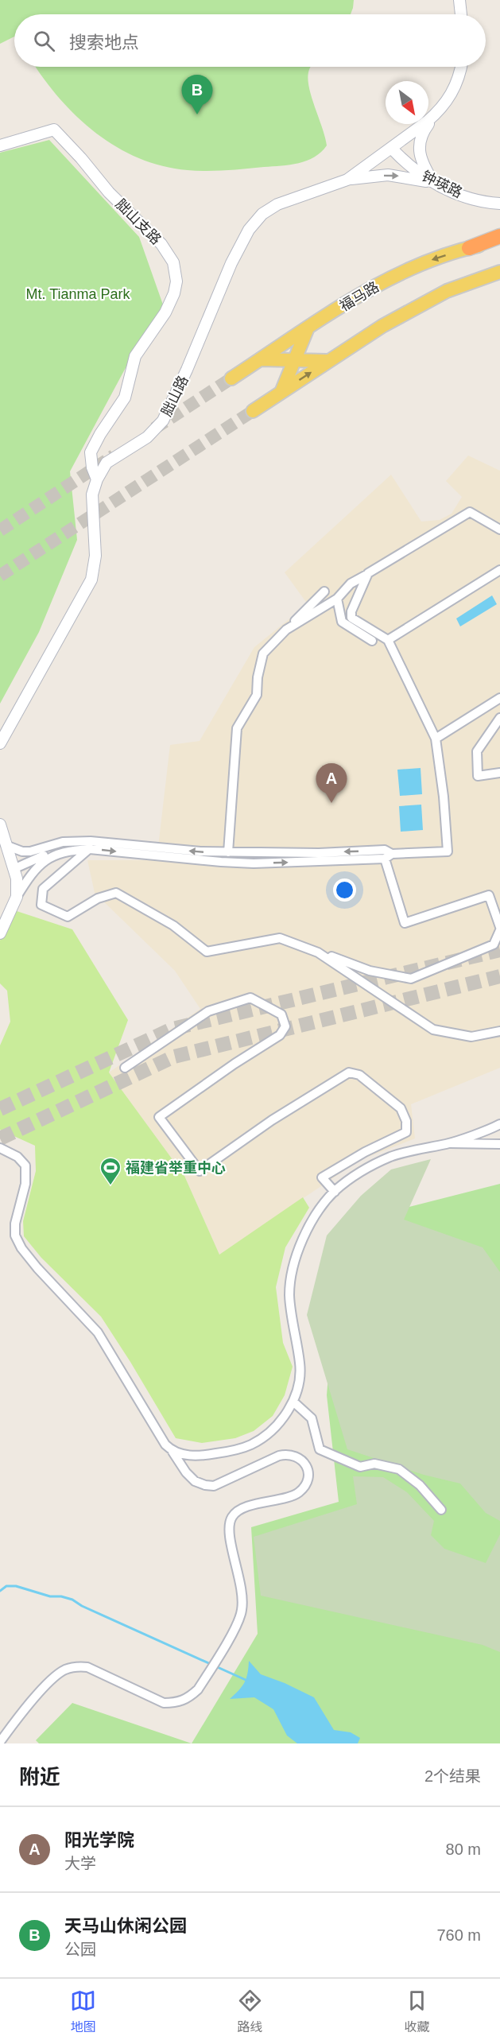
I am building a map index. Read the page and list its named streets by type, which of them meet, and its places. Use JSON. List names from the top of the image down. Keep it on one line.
{"streets":{"main road":["福马路"],"street":["钟瑛路","胐山支路","胐山路"]},"crossings":[["钟瑛路","胐山路"],["胐山支路","胐山路"]],"parks":["Mt. Tianma Park"],"places":{"sports":["福建省举重中心"]},"north":"bottom right","page":{"search":"搜索地点","pins":["B","A"],"heading":["附近","2个结果"],"list":[{"mark":"A","name":"阳光学院","note":"大学","value":"80 m"},{"mark":"B","name":"天马山休闲公园","note":"公园","value":"760 m"}],"nav":["地图","路线","收藏"]}}
